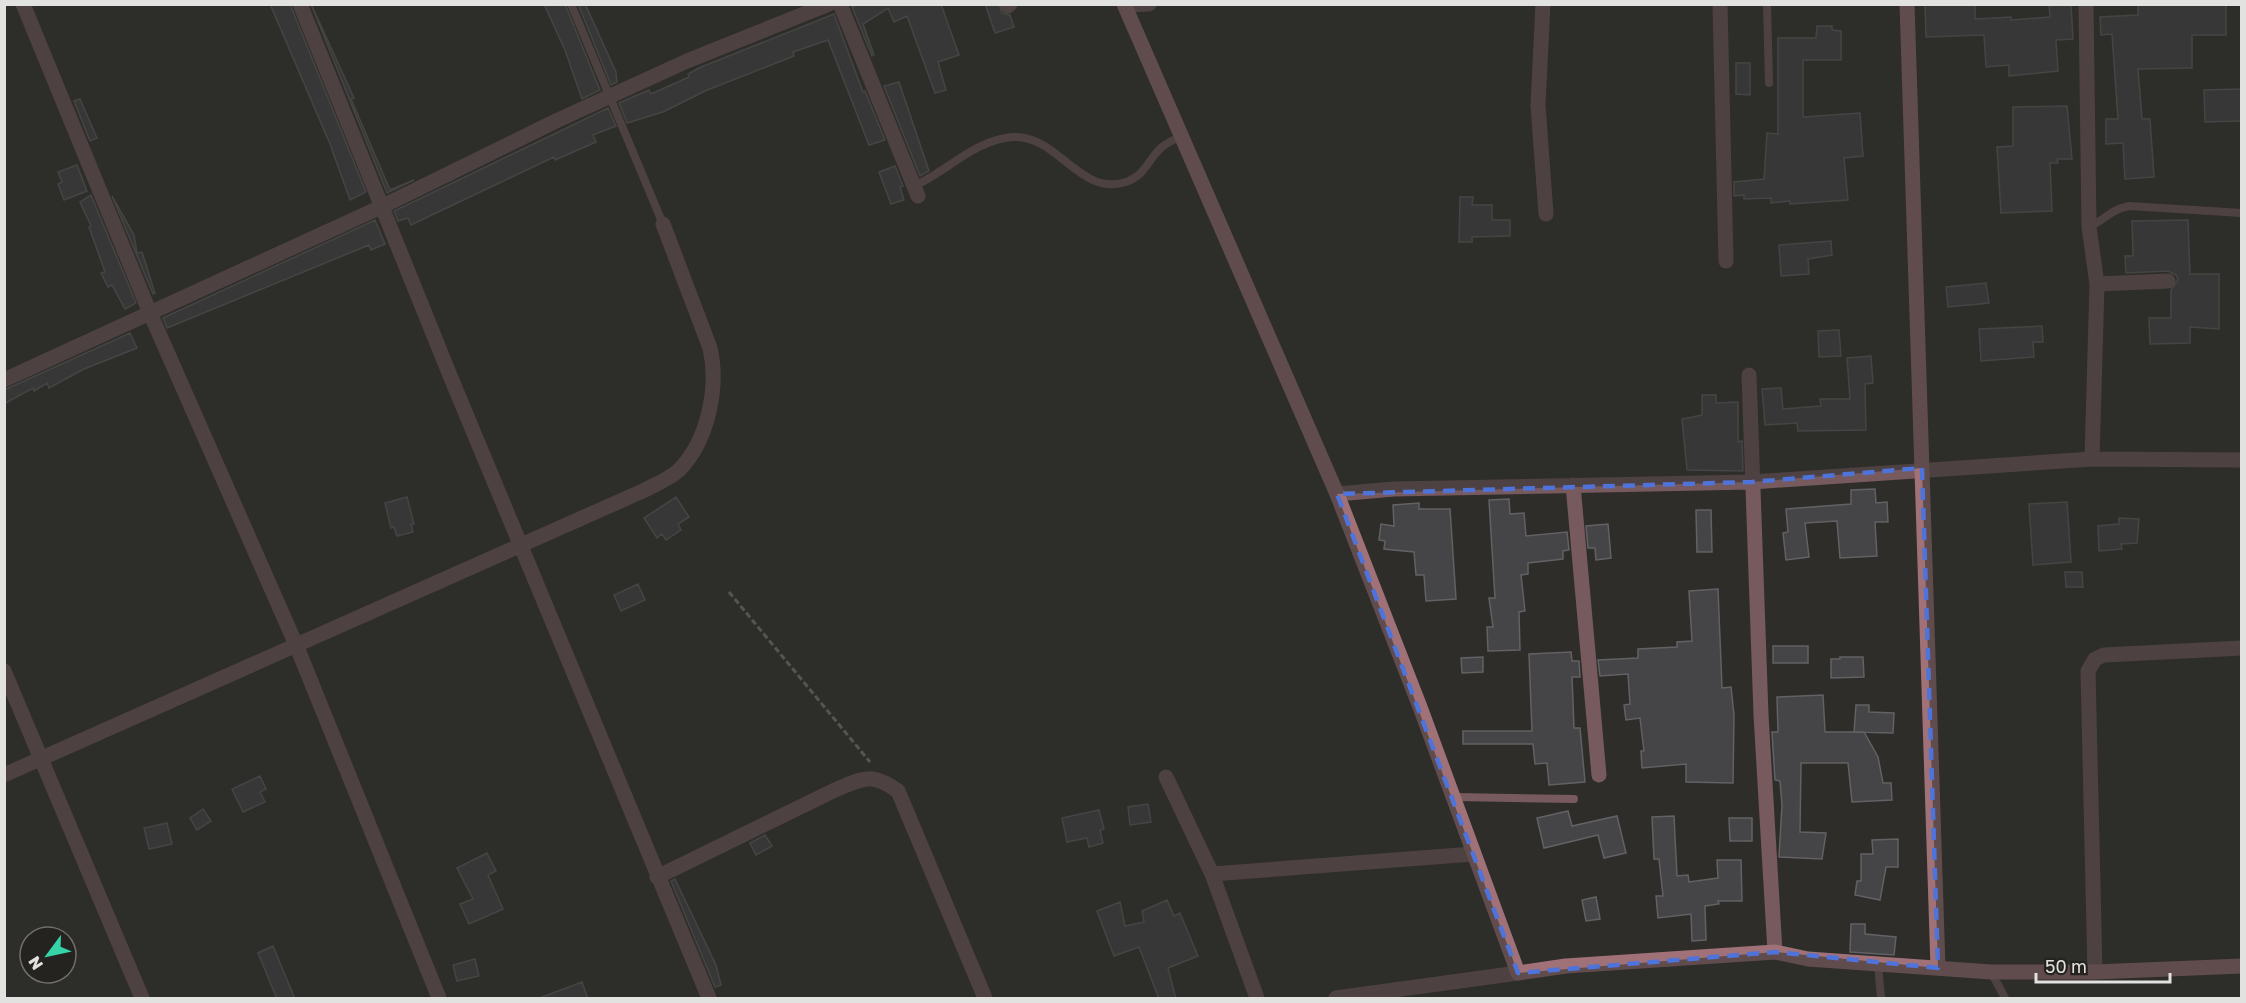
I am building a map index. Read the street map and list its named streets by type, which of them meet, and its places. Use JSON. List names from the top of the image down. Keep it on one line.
{"scale_bar":"50 m","north":"bottom left"}
